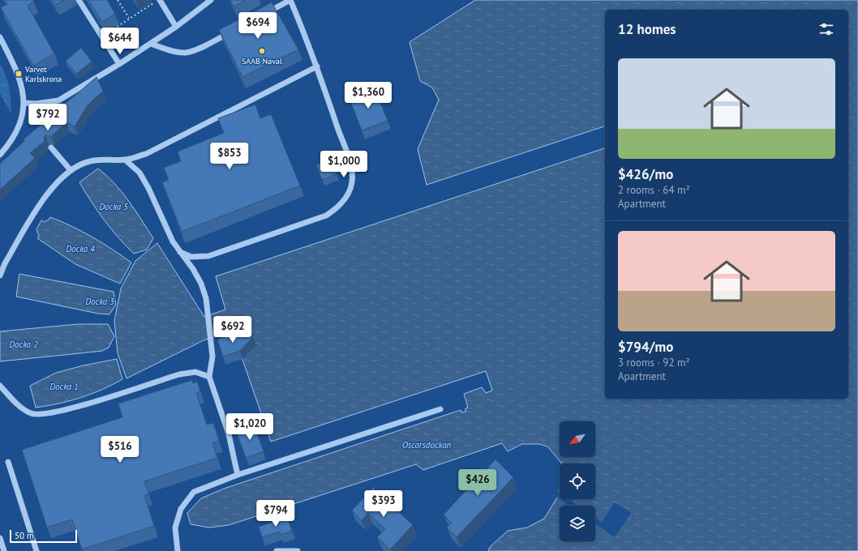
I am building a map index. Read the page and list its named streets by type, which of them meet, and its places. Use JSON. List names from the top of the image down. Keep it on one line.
{"water":["Docka 5","Docka 4","Docka 3","Docka 2","Docka 1","Oscarsdockan"],"places":{"other":["SAAB Naval"],"transit":["Varvet Karlskrona"]},"scale_bar":"50 m","north":"bottom left","page":{"heading":"12 homes","price":["$694","$644","$1,360","$792","$853","$1,000","$692","$1,020","$516","$426","$393","$794"],"list":[{"name":"$426/mo","note":"2 rooms · 64 m² · Apartment"},{"name":"$794/mo","note":"3 rooms · 92 m² · Apartment"}],"scale":"50 m"}}
